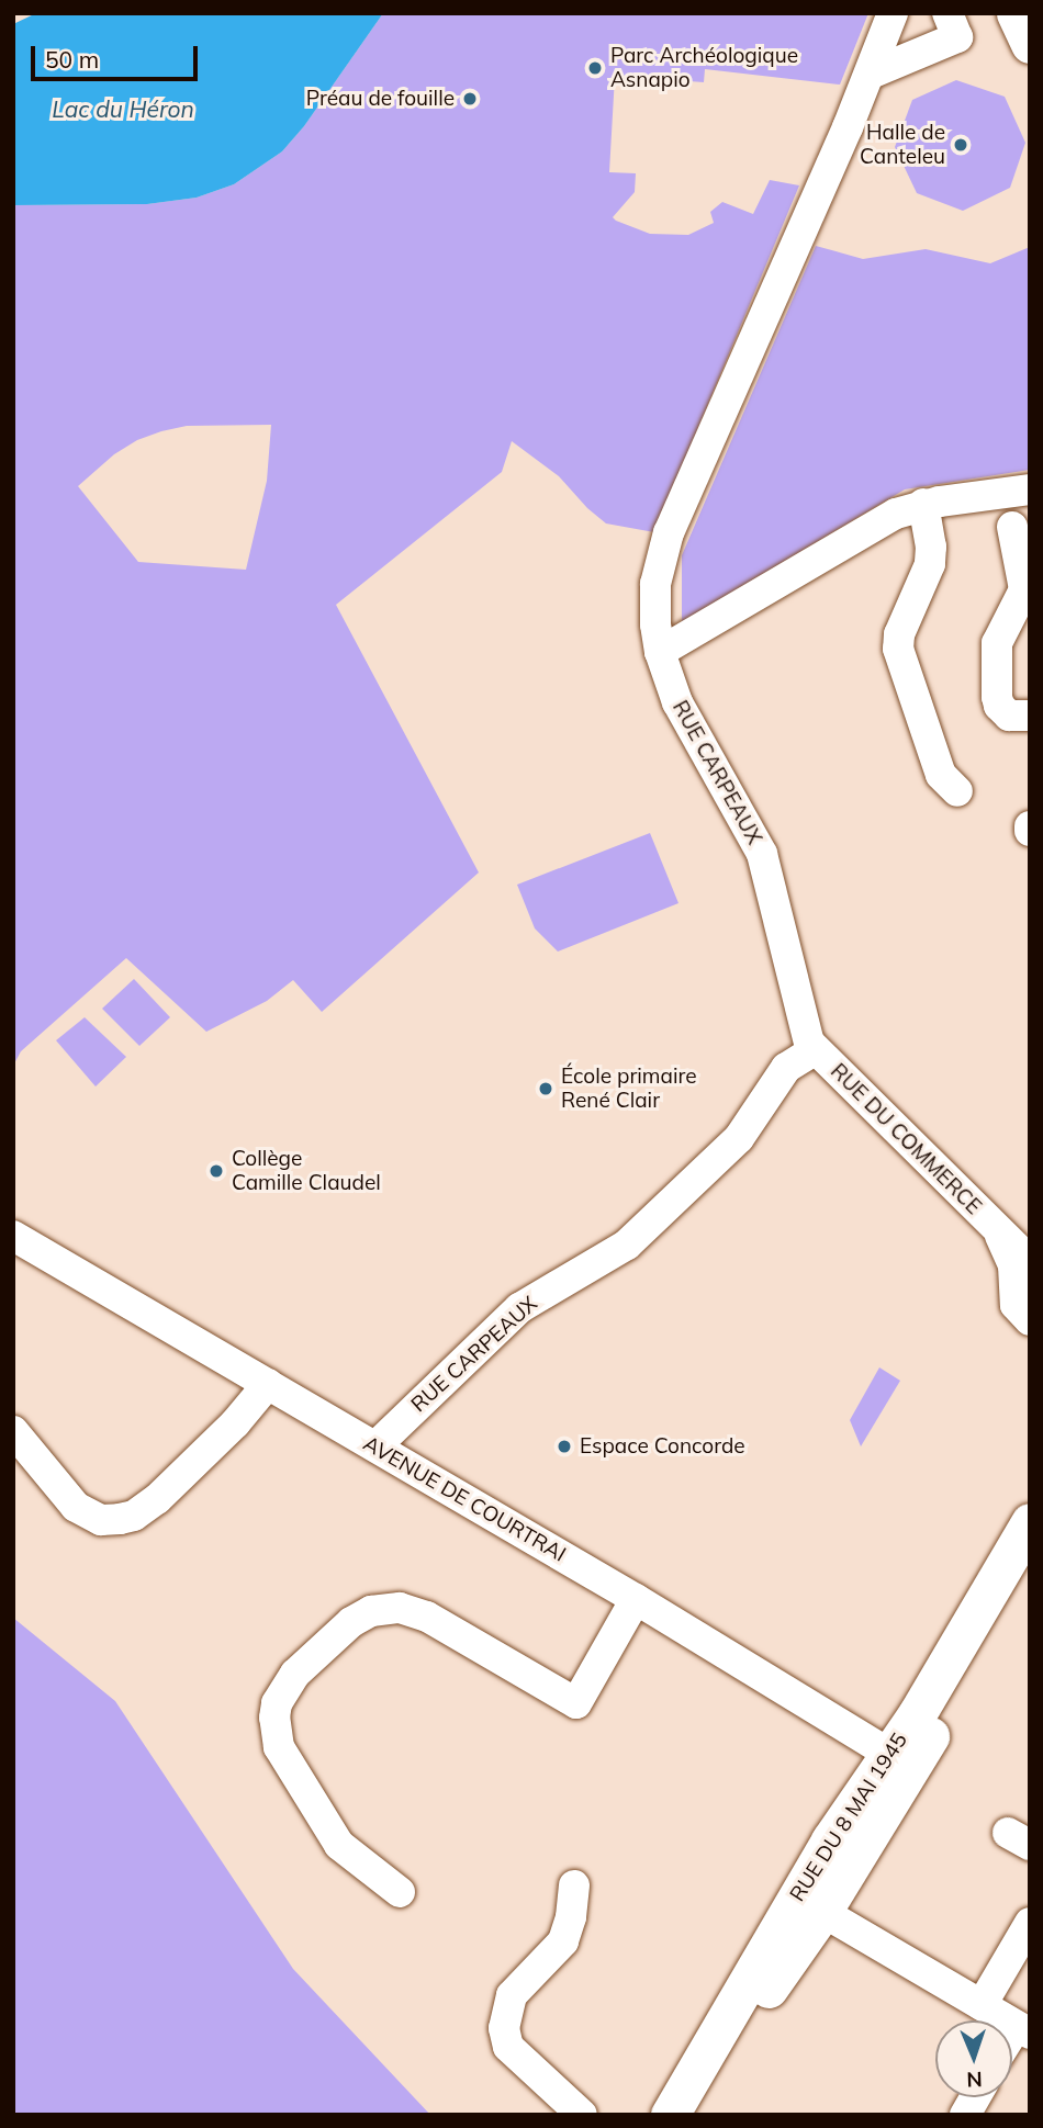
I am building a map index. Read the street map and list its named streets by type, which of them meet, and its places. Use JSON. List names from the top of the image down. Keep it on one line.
{"streets":{"main road":["RUE DU 8 MAI 1945"],"street":["RUE CARPEAUX","RUE DU COMMERCE","AVENUE DE COURTRAI"]},"crossings":[["RUE CARPEAUX","RUE DU COMMERCE"],["RUE CARPEAUX","AVENUE DE COURTRAI"],["AVENUE DE COURTRAI","RUE DU 8 MAI 1945"]],"water":["Lac du Héron"],"places":["Parc Archéologique Asnapio","Préau de fouille","Halle de Canteleu","École primaire René Clair","Collège Camille Claudel","Espace Concorde"],"scale_bar":"50 m","north":"bottom"}
